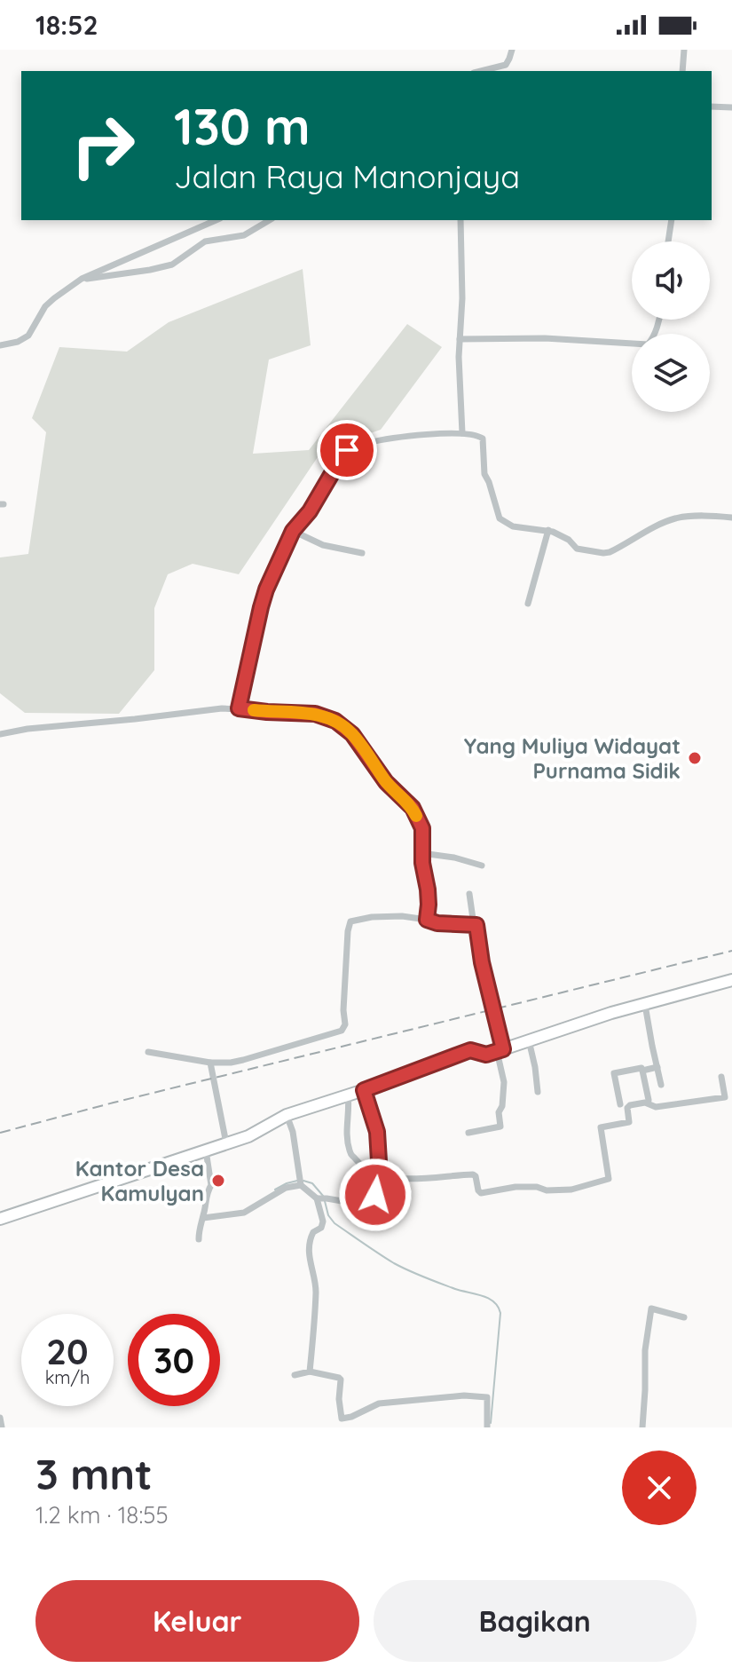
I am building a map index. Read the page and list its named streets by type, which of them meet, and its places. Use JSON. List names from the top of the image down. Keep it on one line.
{"places":["Yang Muliya Widayat Purnama Sidik","Kantor Desa Kamulyan"],"page":{"status":"18:52","turn":["130 m","Jalan Raya Manonjaya"],"speed":"20 km/h","limit":"30","heading":["3 mnt","1.2 km · 18:55"],"buttons":["Keluar","Bagikan"]}}
